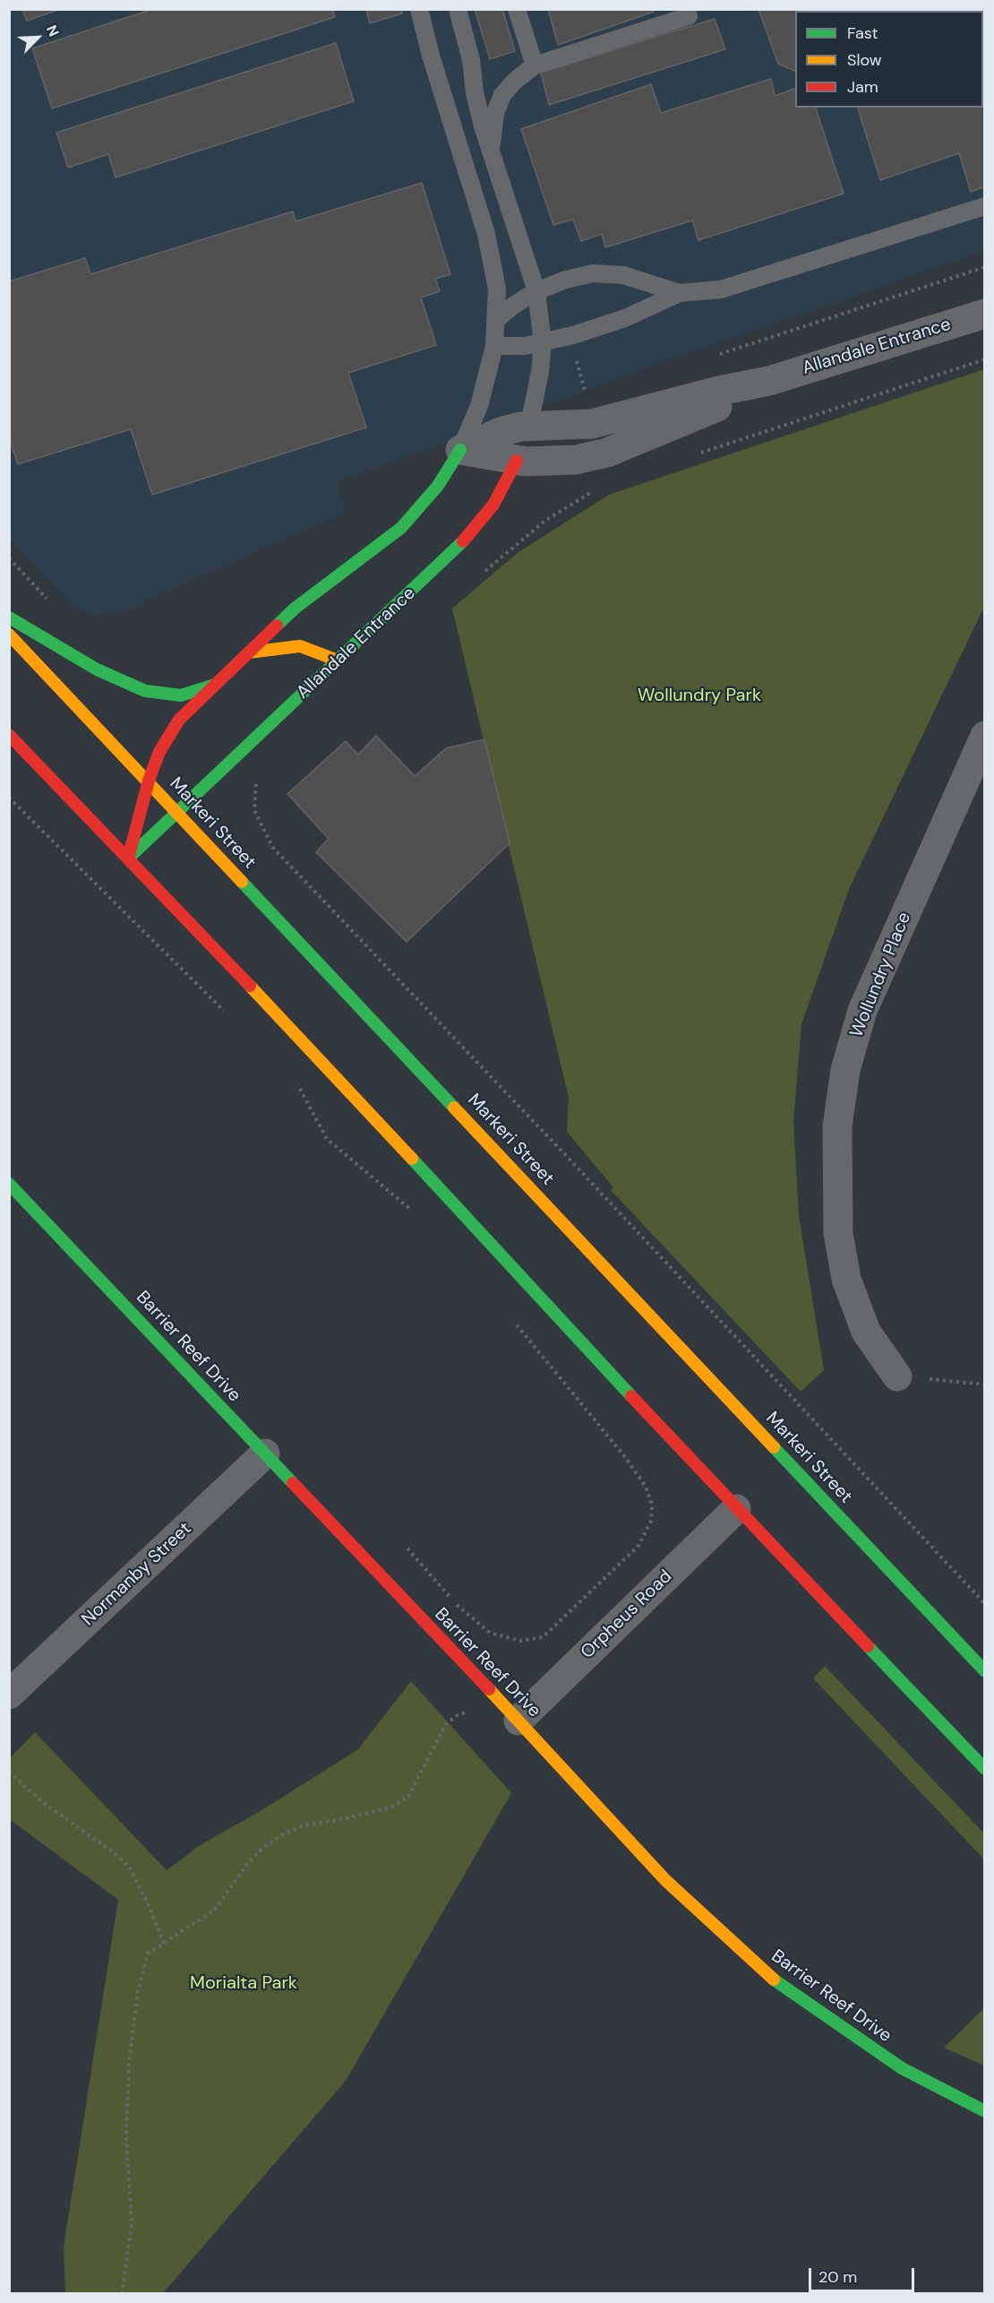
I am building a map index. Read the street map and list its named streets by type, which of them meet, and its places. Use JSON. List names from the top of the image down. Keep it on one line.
{"streets":{"main road":["Allandale Entrance","Markeri Street","Barrier Reef Drive"],"street":["Wollundry Place","Normanby Street","Orpheus Road"]},"crossings":[["Allandale Entrance","Markeri Street"],["Barrier Reef Drive","Normanby Street"],["Barrier Reef Drive","Orpheus Road"]],"parks":["Wollundry Park","Morialta Park"],"legend":["Fast","Slow","Jam"],"scale_bar":"20 m","north":"top right"}
